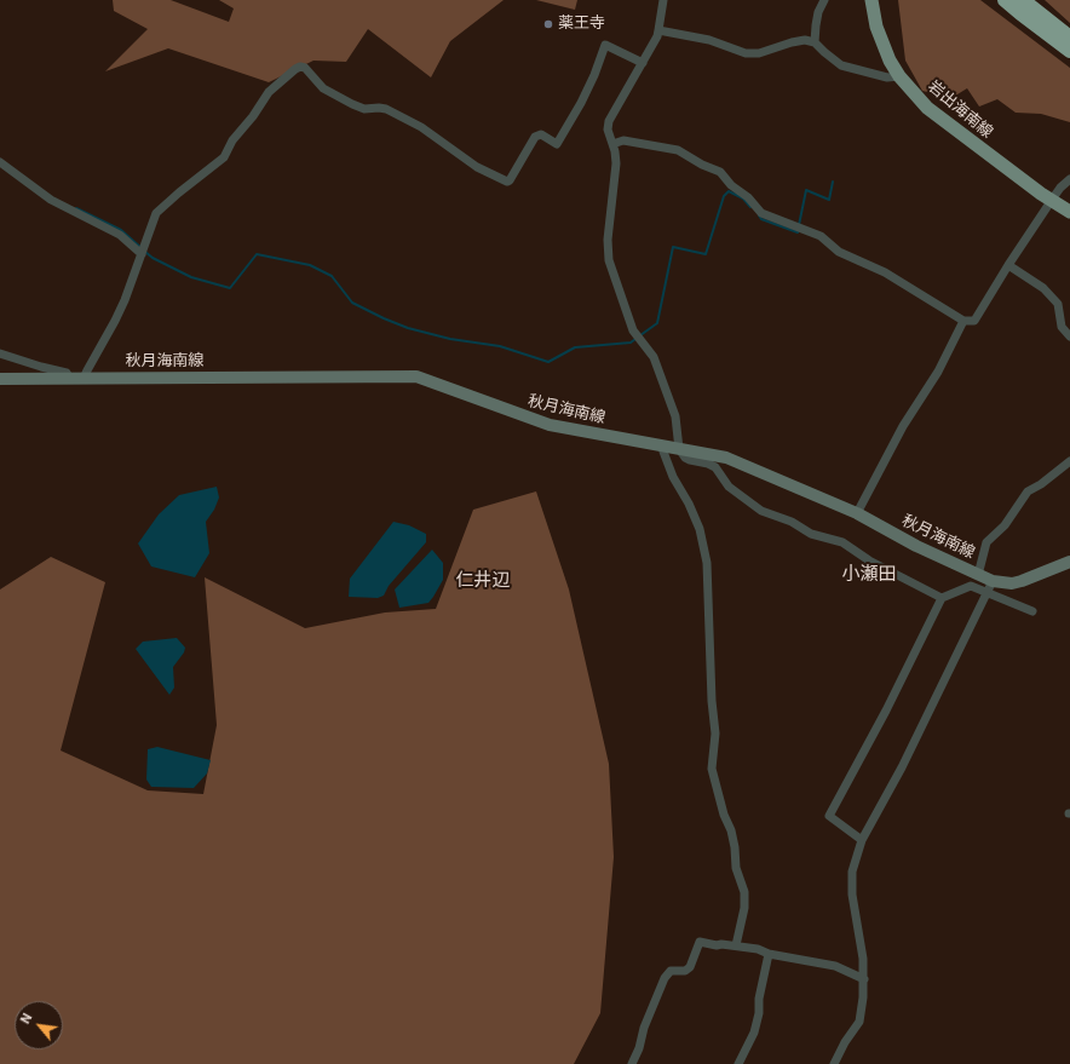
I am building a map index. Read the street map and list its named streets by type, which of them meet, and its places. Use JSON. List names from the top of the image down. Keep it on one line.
{"streets":{"main road":["岩出海南線","秋月海南線"]},"districts":["小瀬田","仁井辺"],"places":["薬王寺"],"north":"top left"}
